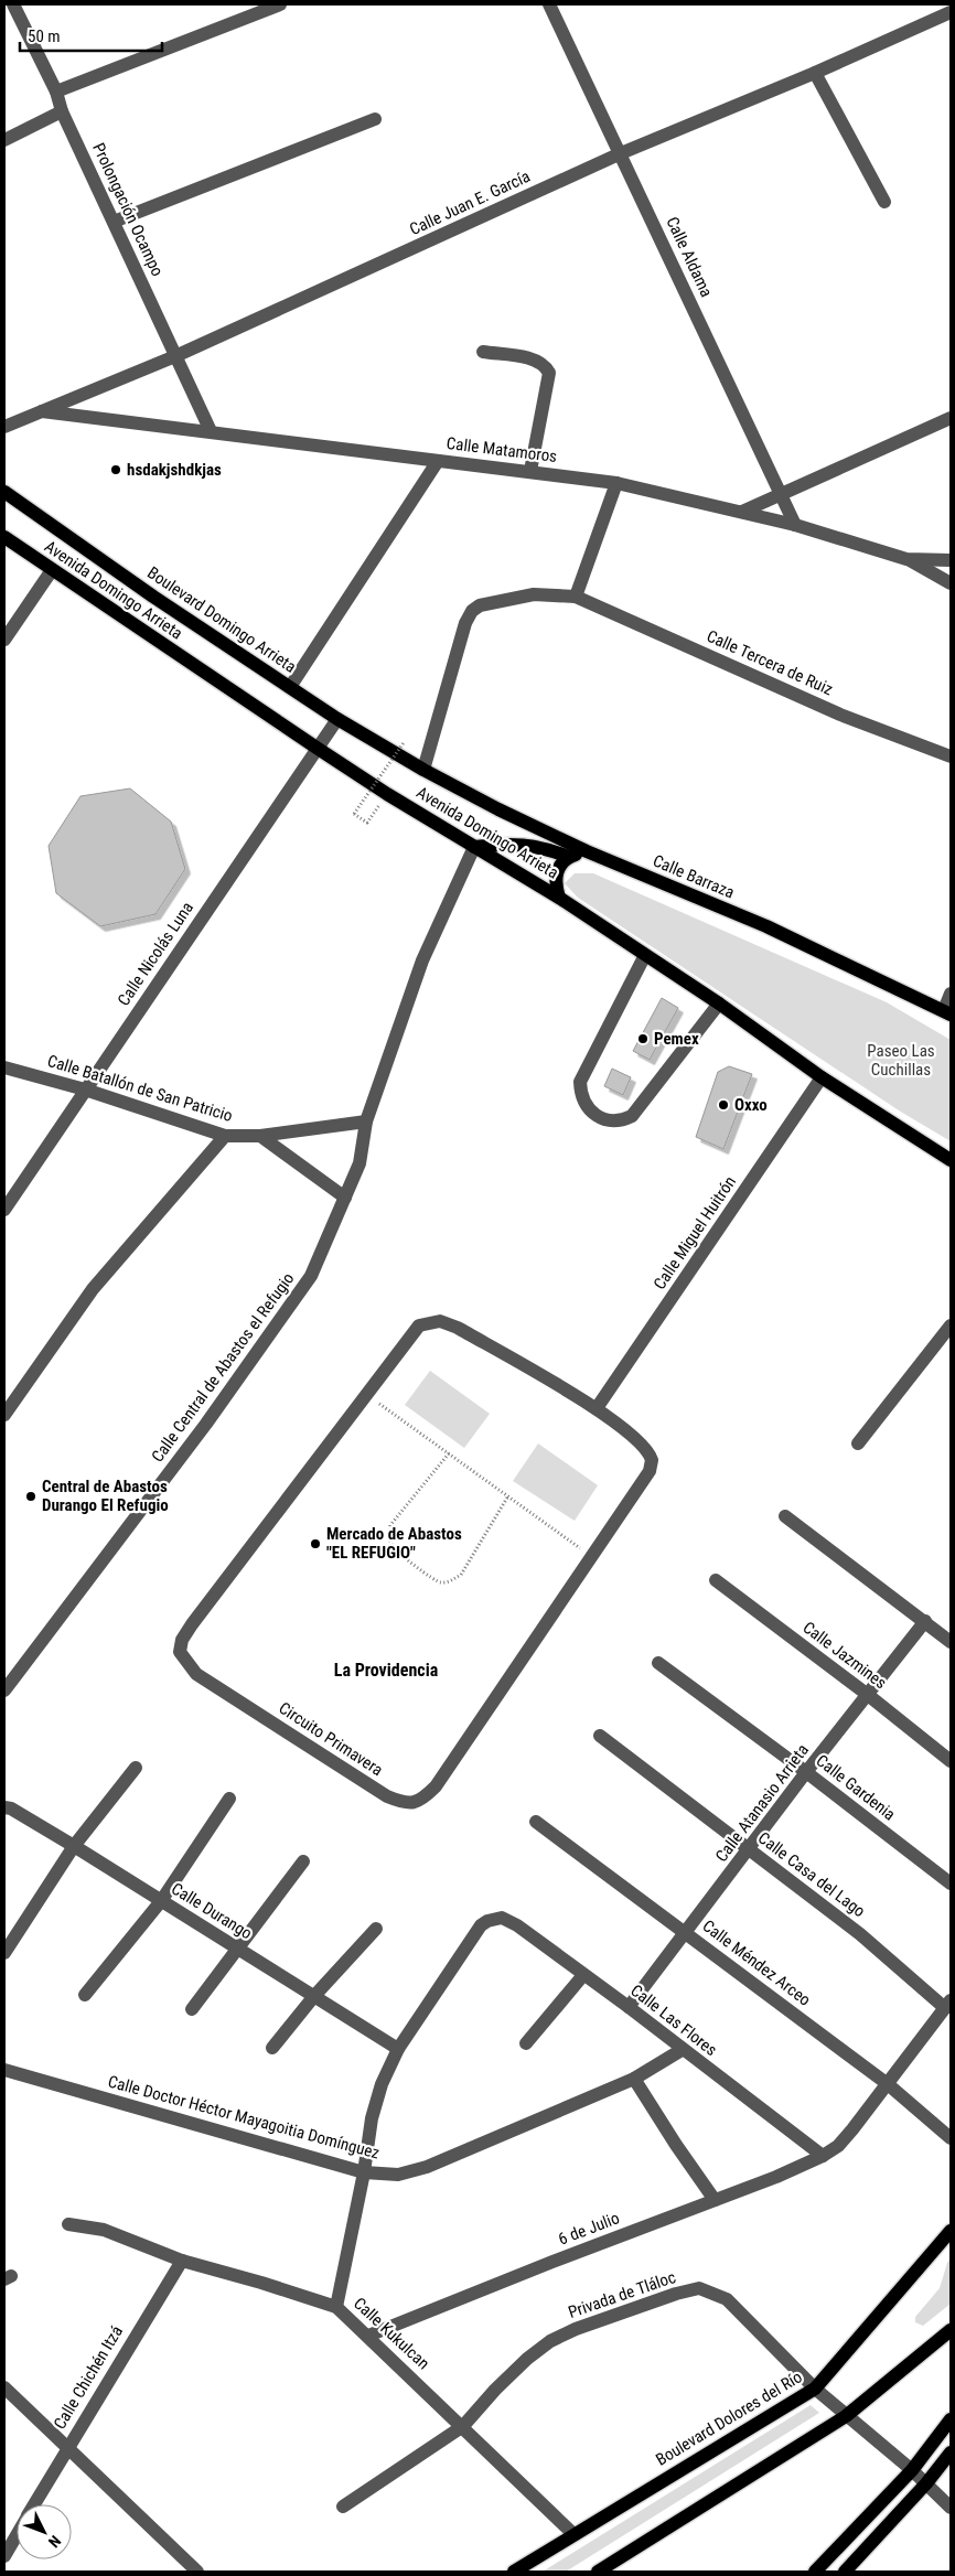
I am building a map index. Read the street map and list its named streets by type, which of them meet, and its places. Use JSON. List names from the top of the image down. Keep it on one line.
{"streets":{"main road":["Avenida Domingo Arrieta","Boulevard Domingo Arrieta","Calle Barraza","Boulevard Dolores del Río"],"street":["Calle Juan E. García","Prolongación Ocampo","Calle Aldama","Calle Matamoros","Calle Tercera de Ruiz","Calle Nicolás Luna","Calle Batallón de San Patricio","Calle Miguel Huitrón","Calle Central de Abastos el Refugio","Calle Jazmines","Circuito Primavera","Calle Gardenia","Calle Atanasio Arrieta","Calle Casa del Lago","Calle Durango","Calle Méndez Arceo","Calle Las Flores","Calle Doctor Héctor Mayagoitia Domínguez","6 de Julio","Privada de Tláloc","Calle Kukulcan","Calle Chichén Itzá"]},"crossings":[["Calle Juan E. García","Prolongación Ocampo"],["Calle Juan E. García","Calle Aldama"],["Calle Juan E. García","Calle Matamoros"],["Prolongación Ocampo","Calle Matamoros"],["Calle Aldama","Calle Matamoros"],["Avenida Domingo Arrieta","Calle Nicolás Luna"],["Avenida Domingo Arrieta","Calle Miguel Huitrón"],["Avenida Domingo Arrieta","Calle Central de Abastos el Refugio"],["Boulevard Domingo Arrieta","Calle Barraza"],["Boulevard Domingo Arrieta","Calle Nicolás Luna"],["Calle Nicolás Luna","Calle Batallón de San Patricio"],["Calle Batallón de San Patricio","Calle Central de Abastos el Refugio"],["Calle Miguel Huitrón","Circuito Primavera"],["Calle Jazmines","Calle Atanasio Arrieta"],["Calle Gardenia","Calle Atanasio Arrieta"],["Calle Atanasio Arrieta","Calle Casa del Lago"],["Calle Atanasio Arrieta","Calle Méndez Arceo"],["Calle Atanasio Arrieta","Calle Las Flores"],["Calle Casa del Lago","6 de Julio"],["Calle Durango","Calle Las Flores"],["Calle Méndez Arceo","6 de Julio"],["Calle Las Flores","Calle Doctor Héctor Mayagoitia Domínguez"],["Calle Las Flores","6 de Julio"],["6 de Julio","Calle Kukulcan"],["Privada de Tláloc","Calle Kukulcan"],["Privada de Tláloc","Boulevard Dolores del Río"],["Calle Kukulcan","Calle Chichén Itzá"],["Calle Kukulcan","Boulevard Dolores del Río"]],"districts":["La Providencia"],"parks":["Paseo Las Cuchillas"],"places":["hsdakjshdkjas","Pemex","Oxxo","Central de Abastos Durango El Refugio","Mercado de Abastos \"EL REFUGIO\""],"scale_bar":"50 m","north":"bottom right"}
